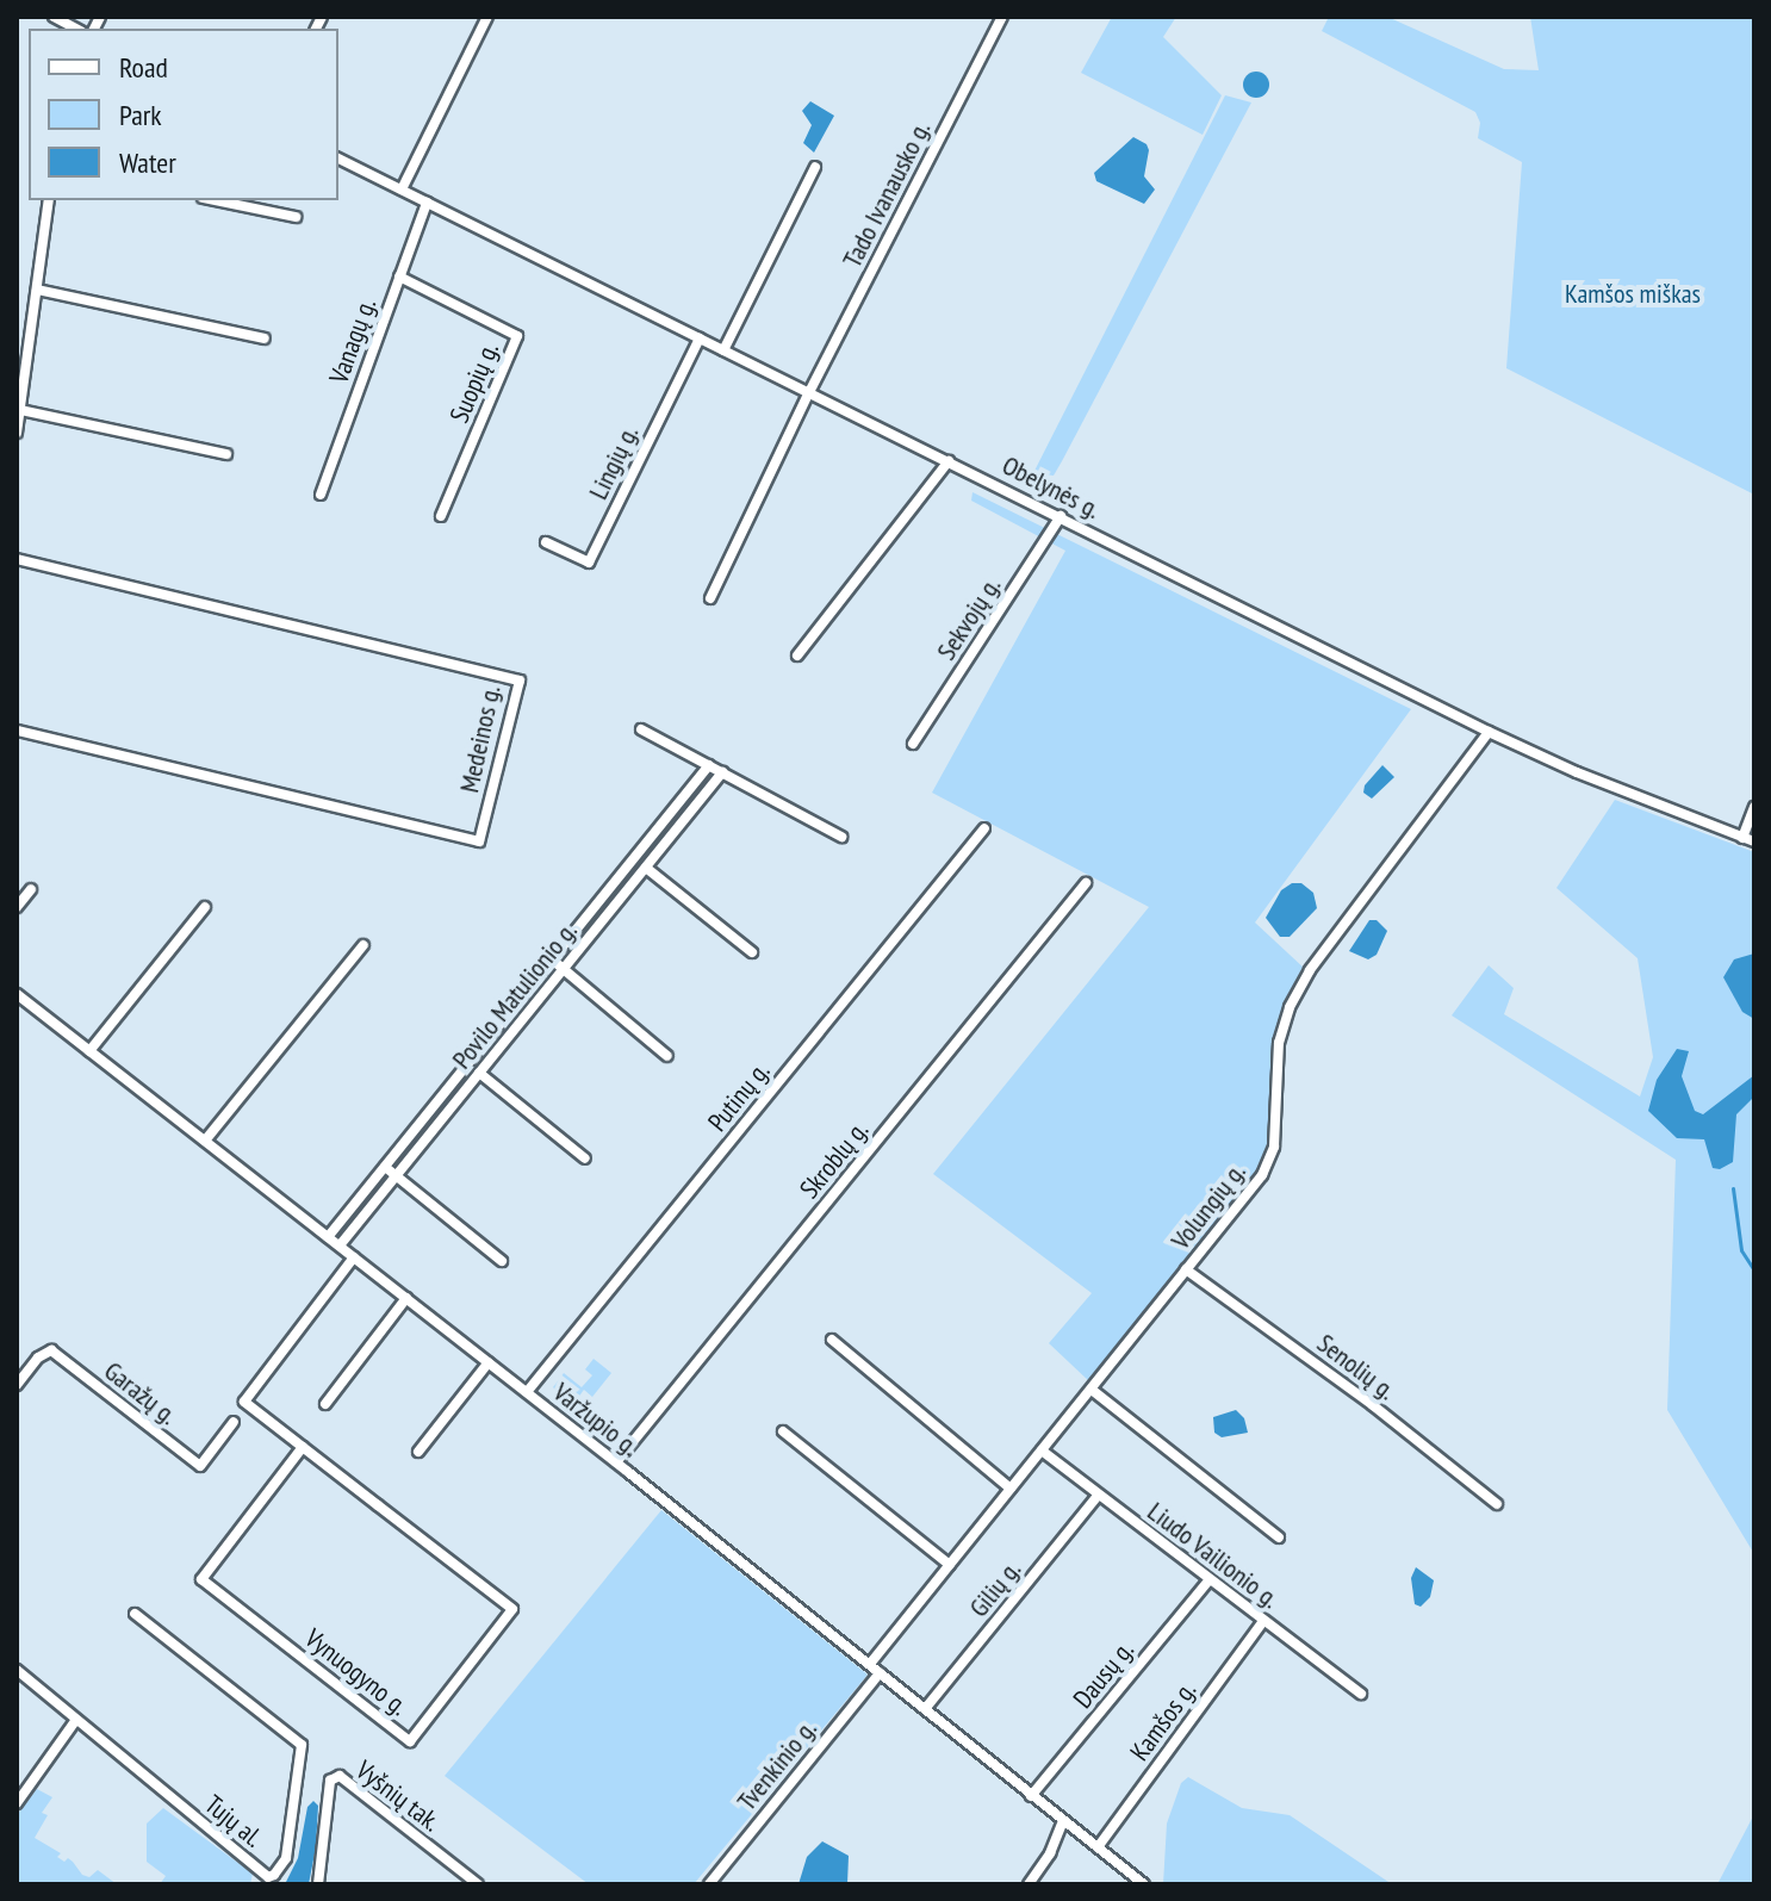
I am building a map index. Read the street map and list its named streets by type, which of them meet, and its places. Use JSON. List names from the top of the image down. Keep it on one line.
{"streets":{"street":["Tado Ivanausko g.","Vanagų g.","Suopių g.","Lingių g.","Obelynės g.","Sekvojų g.","Medeinos g.","Povilo Matulionio g.","Putinų g.","Skroblų g.","Volungių g.","Senolių g.","Garažų g.","Varžupio g.","Liudo Vailionio g.","Gilių g.","Vynuogyno g.","Dausų g.","Kamšos g.","Tvenkinio g.","Vyšnių tak.","Tujų al."]},"crossings":[["Tado Ivanausko g.","Obelynės g."],["Vanagų g.","Suopių g."],["Vanagų g.","Obelynės g."],["Lingių g.","Obelynės g."],["Obelynės g.","Sekvojų g."],["Obelynės g.","Volungių g."],["Povilo Matulionio g.","Varžupio g."],["Putinų g.","Varžupio g."],["Skroblų g.","Varžupio g."],["Volungių g.","Senolių g."],["Volungių g.","Varžupio g."],["Volungių g.","Liudo Vailionio g."],["Varžupio g.","Gilių g."],["Varžupio g.","Vynuogyno g."],["Varžupio g.","Dausų g."],["Varžupio g.","Kamšos g."],["Varžupio g.","Tvenkinio g."],["Liudo Vailionio g.","Gilių g."],["Liudo Vailionio g.","Dausų g."],["Liudo Vailionio g.","Kamšos g."]],"parks":["Kamšos miškas"],"legend":["Road","Park","Water"]}
